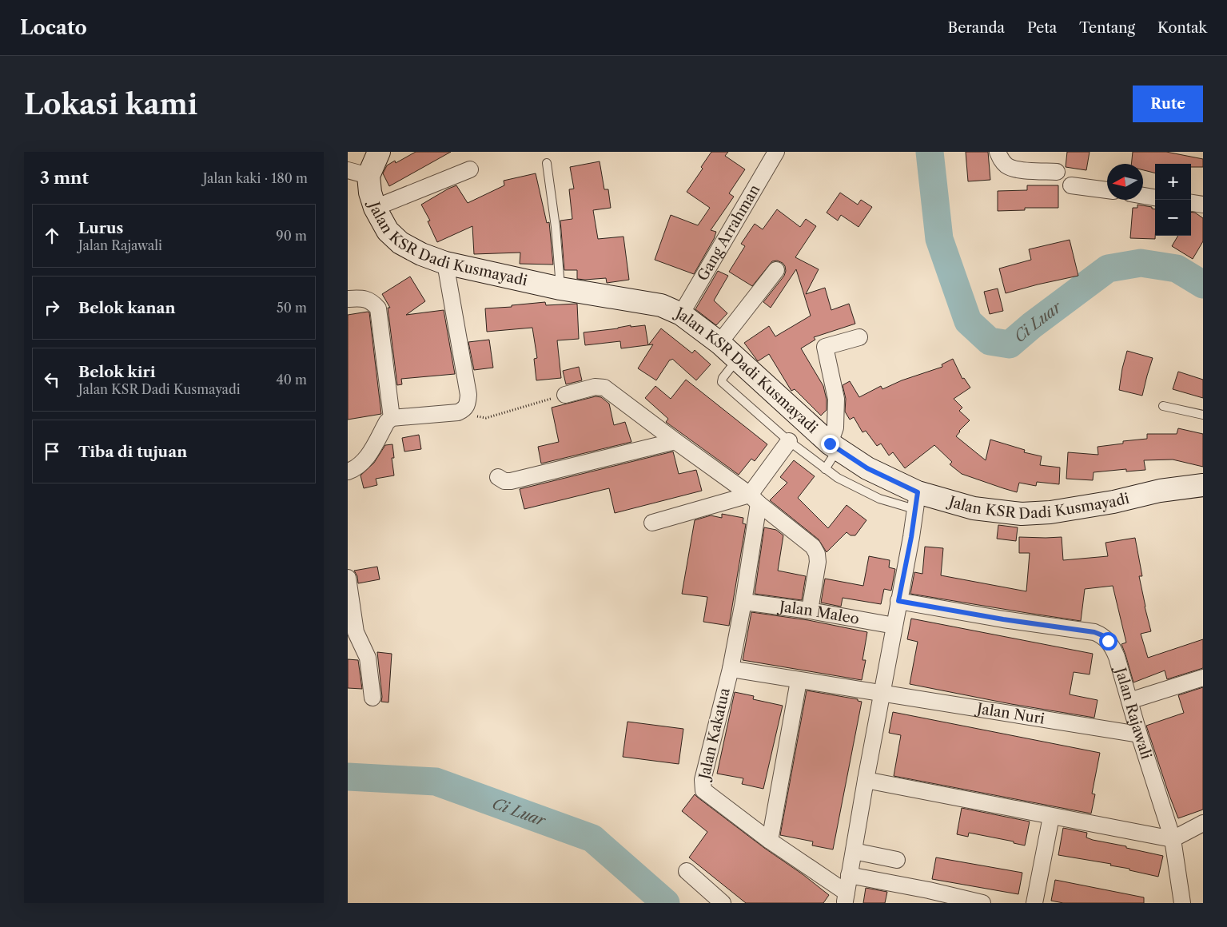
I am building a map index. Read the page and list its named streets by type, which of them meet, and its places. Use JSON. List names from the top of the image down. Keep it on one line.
{"streets":{"main road":["Jalan KSR Dadi Kusmayadi"],"street":["Gang Arrahman","Jalan Maleo","Jalan Rajawali","Jalan Nuri","Jalan Kakatua"]},"crossings":[["Gang Arrahman","Jalan KSR Dadi Kusmayadi"],["Jalan Maleo","Jalan Kakatua"],["Jalan Rajawali","Jalan Nuri"],["Jalan Nuri","Jalan Kakatua"]],"water":["Ci Luar"],"north":"left","page":{"header":"Locato","nav":["Beranda","Peta","Tentang","Kontak"],"buttons":"Rute","title":"Lokasi kami","heading":["3 mnt","Jalan kaki · 180 m"],"map_buttons":["+","−"],"list":[["Lurus","Jalan Rajawali","90 m"],["Belok kanan","50 m"],["Belok kiri","Jalan KSR Dadi Kusmayadi","40 m"],"Tiba di tujuan"]}}
